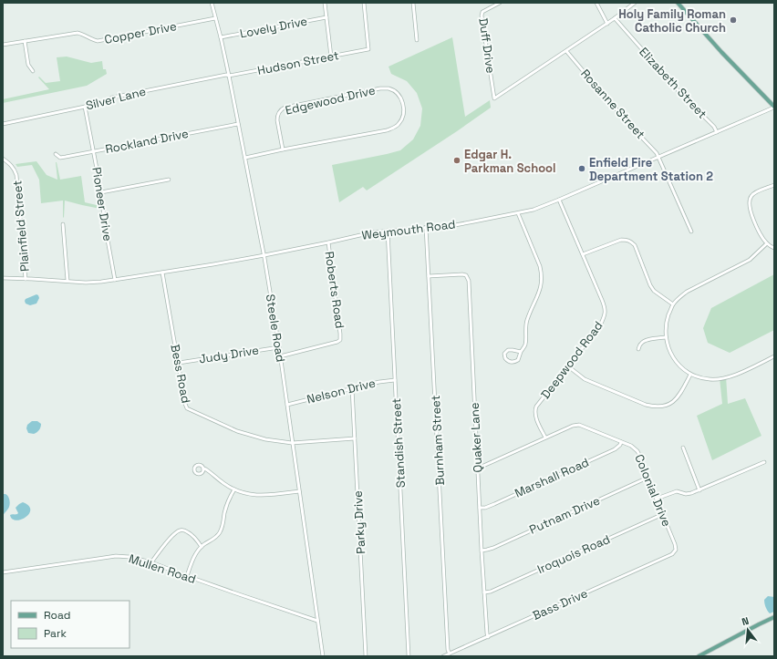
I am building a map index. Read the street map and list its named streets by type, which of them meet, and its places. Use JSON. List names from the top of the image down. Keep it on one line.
{"streets":{"street":["Lovely Drive","Copper Drive","Duff Drive","Hudson Street","Elizabeth Street","Silver Lane","Edgewood Drive","Rosanne Street","Rockland Drive","Pioneer Drive","Plainfield Street","Weymouth Road","Roberts Road","Steele Road","Judy Drive","Deepwood Road","Bess Road","Nelson Drive","Quaker Lane","Burnham Street","Standish Street","Marshall Road","Colonial Drive","Putnam Drive","Parky Drive","Iroquois Road","Mullen Road","Bass Drive"]},"crossings":[["Lovely Drive","Steele Road"],["Copper Drive","Steele Road"],["Duff Drive","Rosanne Street"],["Hudson Street","Silver Lane"],["Hudson Street","Steele Road"],["Elizabeth Street","Weymouth Road"],["Silver Lane","Pioneer Drive"],["Silver Lane","Steele Road"],["Edgewood Drive","Steele Road"],["Rosanne Street","Weymouth Road"],["Rockland Drive","Pioneer Drive"],["Rockland Drive","Steele Road"],["Pioneer Drive","Weymouth Road"],["Plainfield Street","Weymouth Road"],["Weymouth Road","Roberts Road"],["Weymouth Road","Steele Road"],["Weymouth Road","Deepwood Road"],["Weymouth Road","Bess Road"],["Weymouth Road","Burnham Street"],["Weymouth Road","Standish Street"],["Roberts Road","Steele Road"],["Steele Road","Judy Drive"],["Steele Road","Bess Road"],["Steele Road","Nelson Drive"],["Steele Road","Mullen Road"],["Judy Drive","Bess Road"],["Deepwood Road","Colonial Drive"],["Nelson Drive","Standish Street"],["Nelson Drive","Parky Drive"],["Quaker Lane","Burnham Street"],["Quaker Lane","Marshall Road"],["Quaker Lane","Colonial Drive"],["Quaker Lane","Putnam Drive"],["Quaker Lane","Iroquois Road"],["Quaker Lane","Bass Drive"],["Burnham Street","Bass Drive"],["Marshall Road","Colonial Drive"],["Colonial Drive","Putnam Drive"],["Colonial Drive","Iroquois Road"],["Colonial Drive","Bass Drive"]],"places":["Holy Family Roman Catholic Church","Edgar H. Parkman School","Enfield Fire Department Station 2"],"legend":["Road","Park"],"north":"top"}
